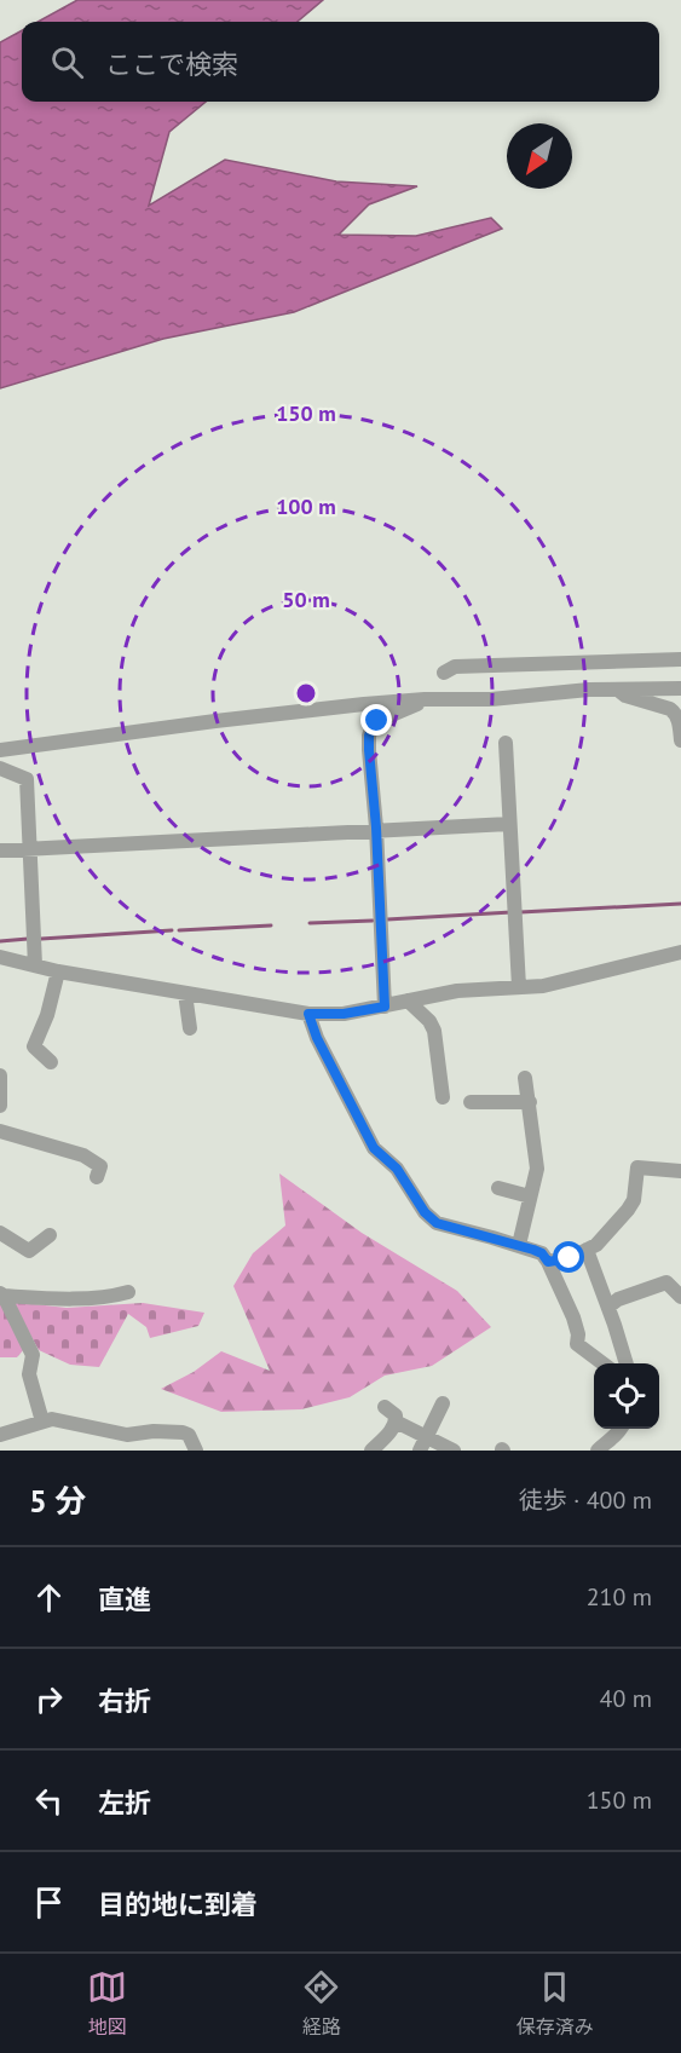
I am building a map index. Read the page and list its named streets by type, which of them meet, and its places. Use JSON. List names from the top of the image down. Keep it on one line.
{"north":"bottom left","page":{"search":"ここで検索","heading":["5 分","徒歩 · 400 m"],"list":[["直進","210 m"],["右折","40 m"],["左折","150 m"],"目的地に到着"],"nav":["地図","経路","保存済み"]},"rings":["150 m","100 m","50 m"]}
